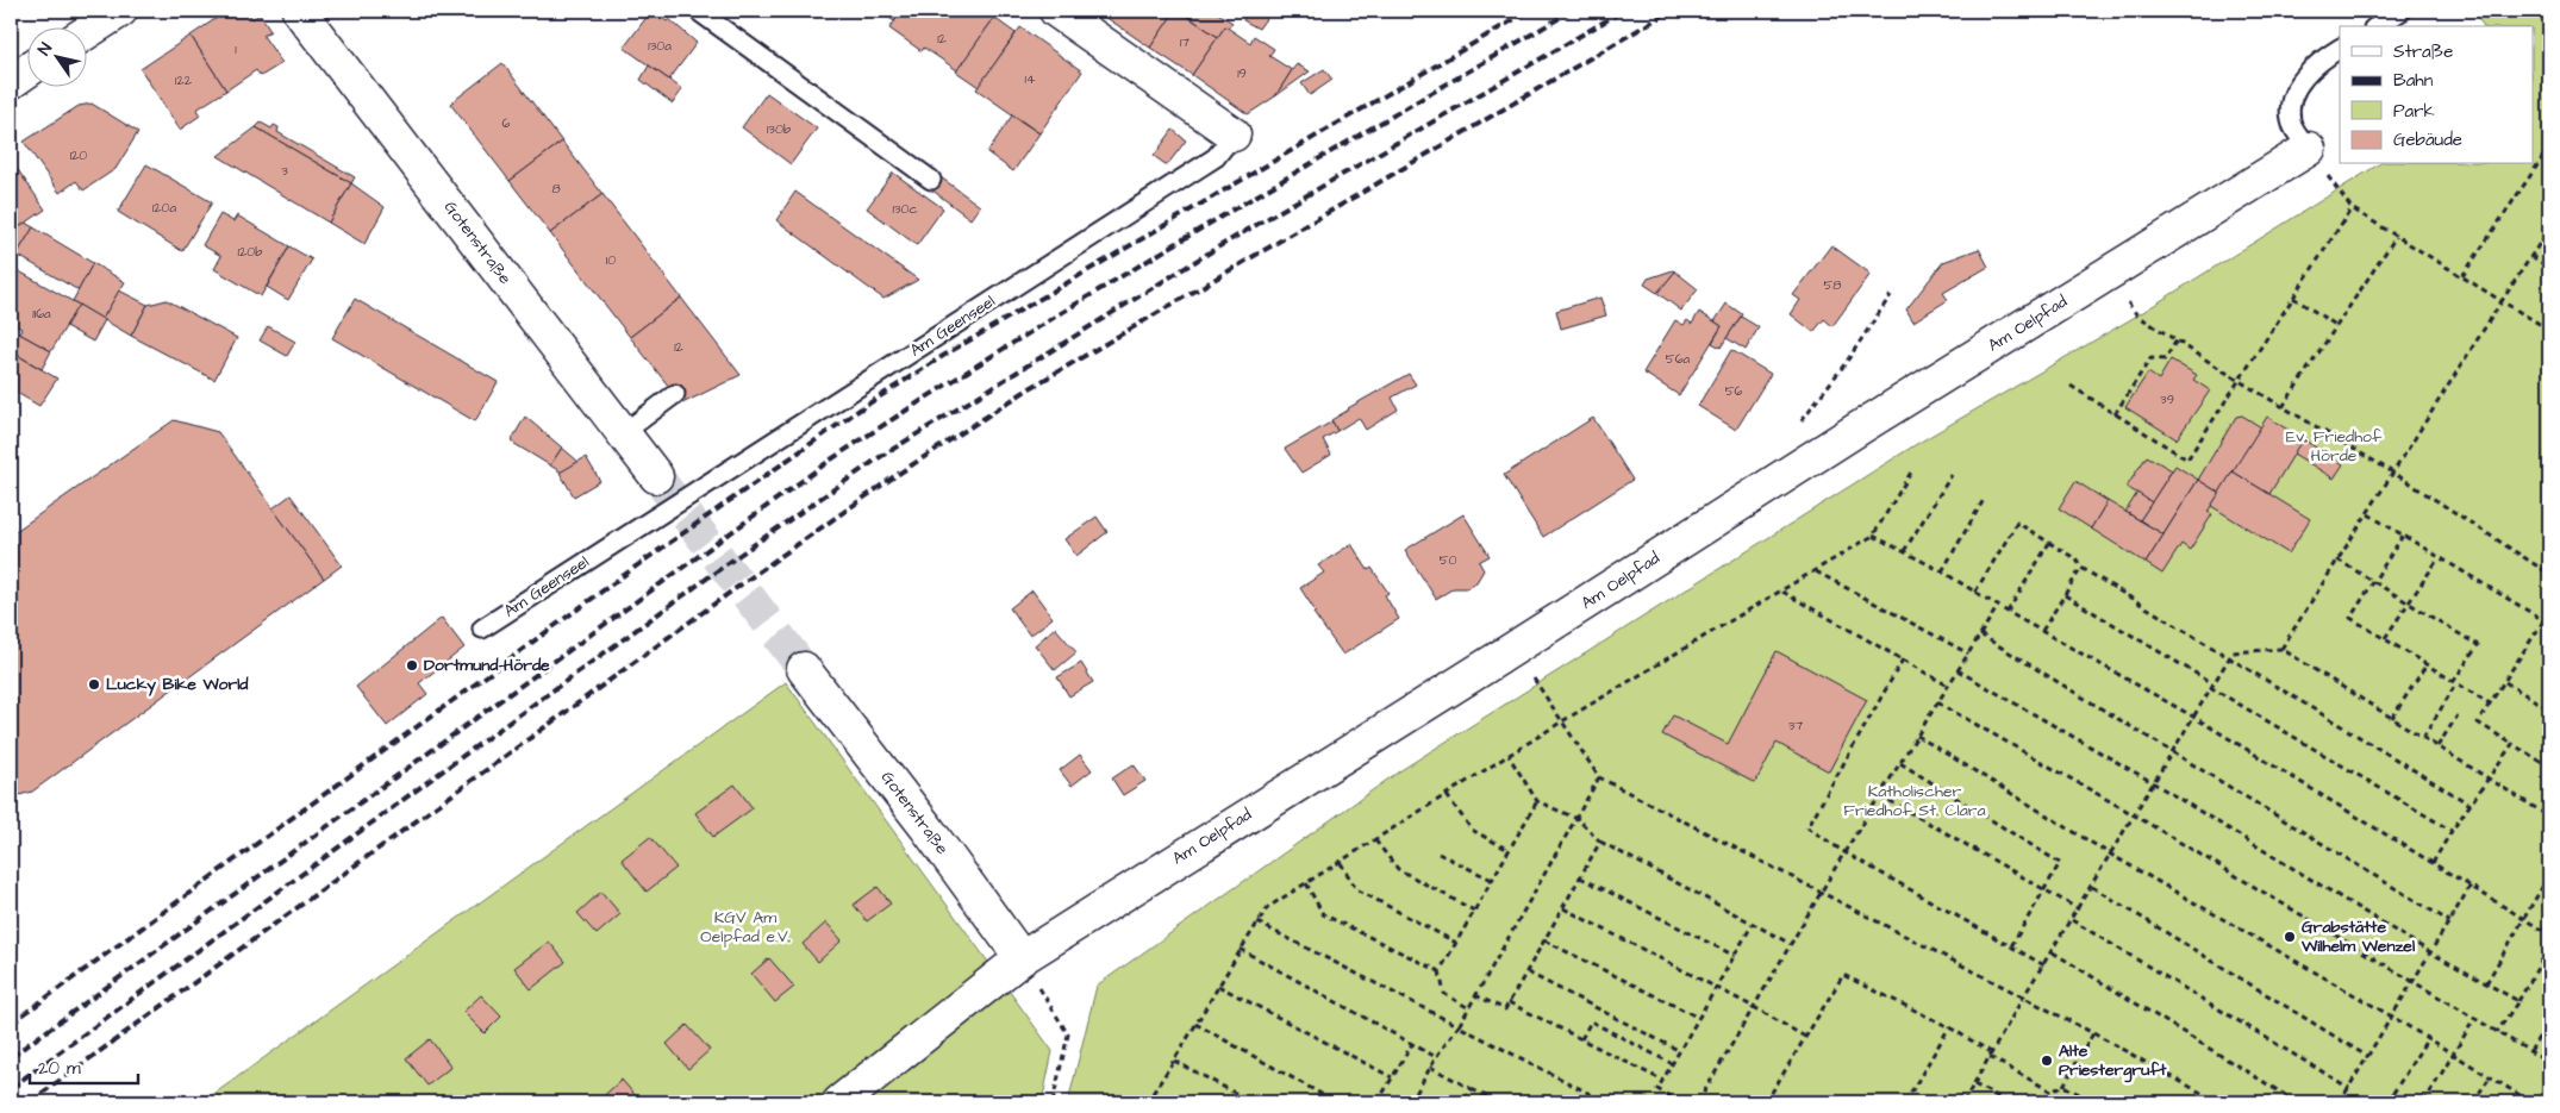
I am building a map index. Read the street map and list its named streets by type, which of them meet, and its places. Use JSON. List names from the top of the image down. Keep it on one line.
{"streets":{"street":["Gotenstraße","Am Oelpfad","Am Geenseel"]},"crossings":[["Gotenstraße","Am Oelpfad"]],"parks":["Ev. Friedhof Hörde","Katholischer Friedhof St. Clara","KGV Am Oelpfad e.V."],"places":["Dortmund-Hörde","Lucky Bike World","Grabstätte Wilhelm Wenzel","Alte Priestergruft"],"house_numbers":["12","17","130a","1","19","14","122","6","130b","120","3","8","120a","130c","120b","10","58","116a","12","56a","56","39","50","37"],"legend":["Straße","Bahn","Park","Gebäude"],"scale_bar":"20 m","north":"top left"}
